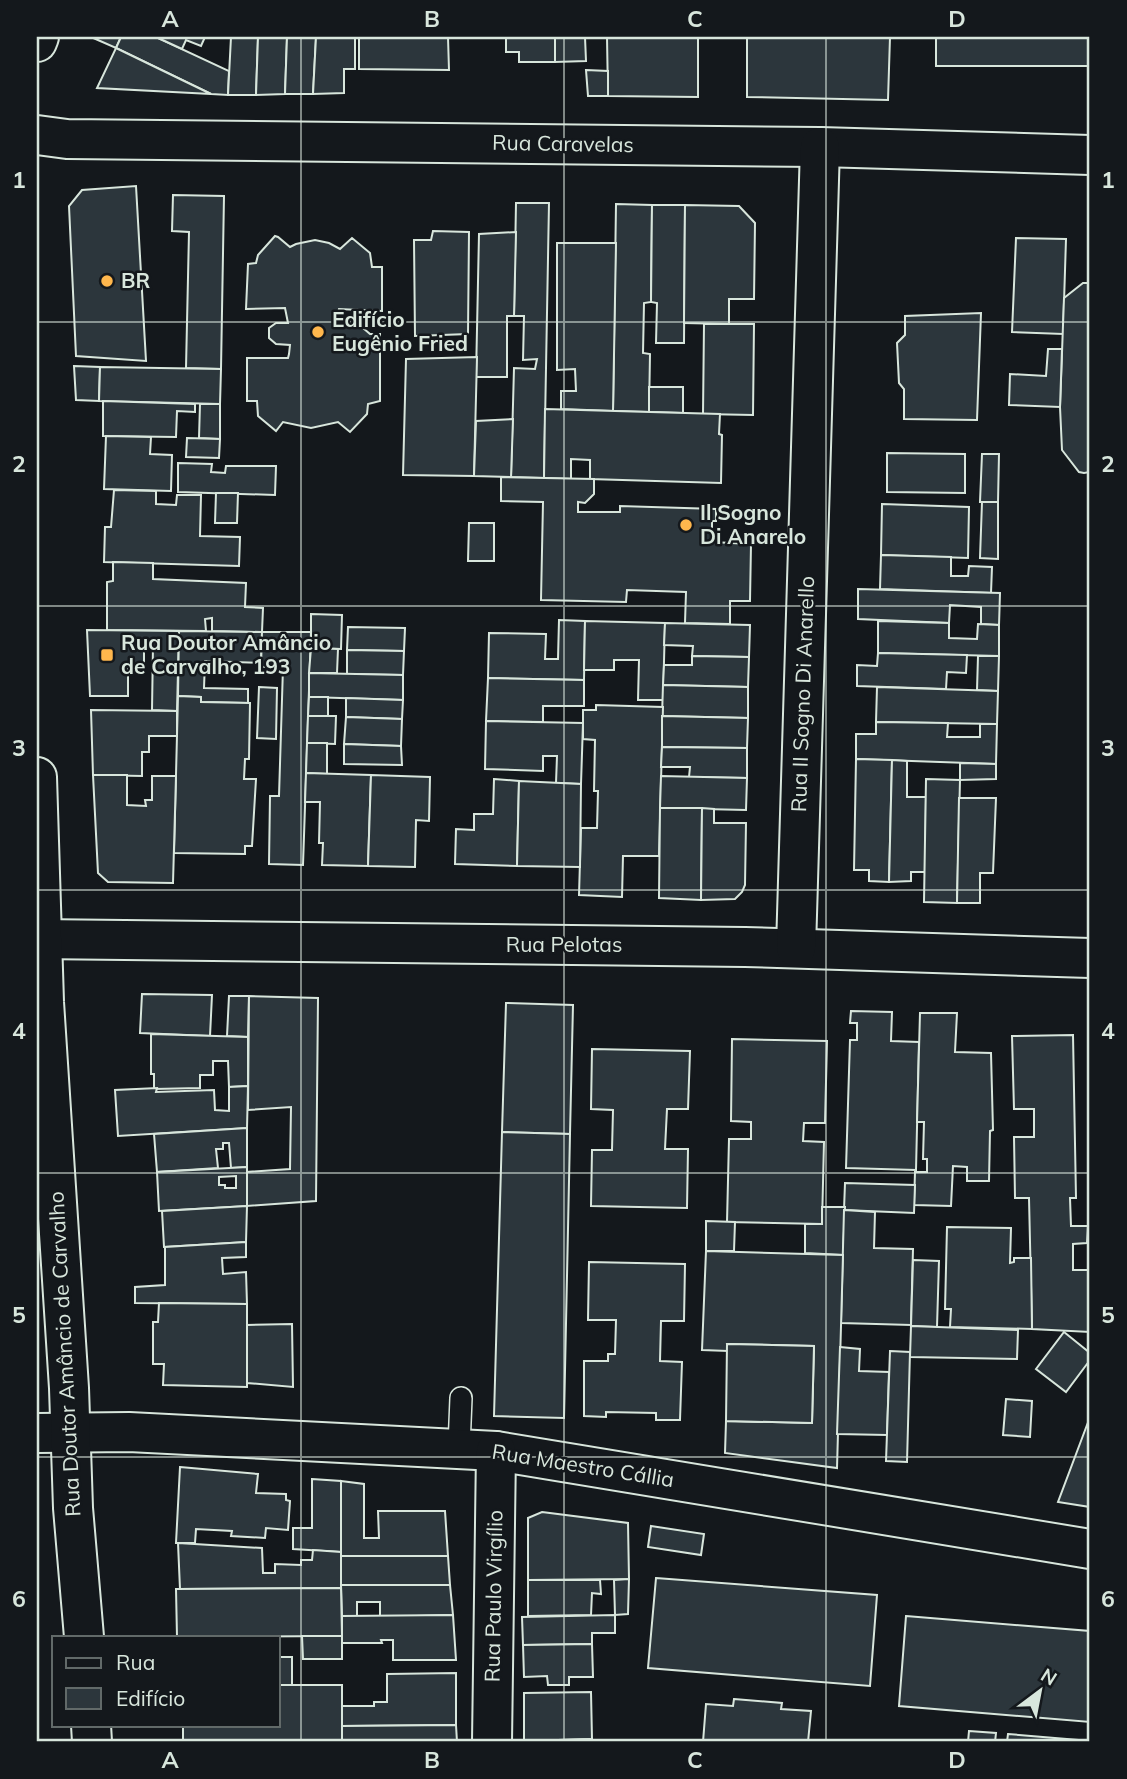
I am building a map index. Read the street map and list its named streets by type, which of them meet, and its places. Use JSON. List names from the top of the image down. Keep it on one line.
{"streets":{"street":["Rua Caravelas","Rua II Sogno Di Anarello","Rua Pelotas","Rua Doutor Amâncio de Carvalho","Rua Maestro Cállia","Rua Paulo Virgílio"]},"crossings":[["Rua Caravelas","Rua II Sogno Di Anarello"],["Rua II Sogno Di Anarello","Rua Pelotas"],["Rua Pelotas","Rua Doutor Amâncio de Carvalho"],["Rua Doutor Amâncio de Carvalho","Rua Maestro Cállia"],["Rua Maestro Cállia","Rua Paulo Virgílio"]],"places":{"other":["BR","Edifício Eugênio Fried","Il Sogno Di Anarelo"],"transit":["Rua Doutor Amâncio de Carvalho, 193"]},"legend":["Rua","Edifício"],"north":"top right","grid":{"columns":["A","B","C","D"],"rows":["1","2","3","4","5","6"]}}
